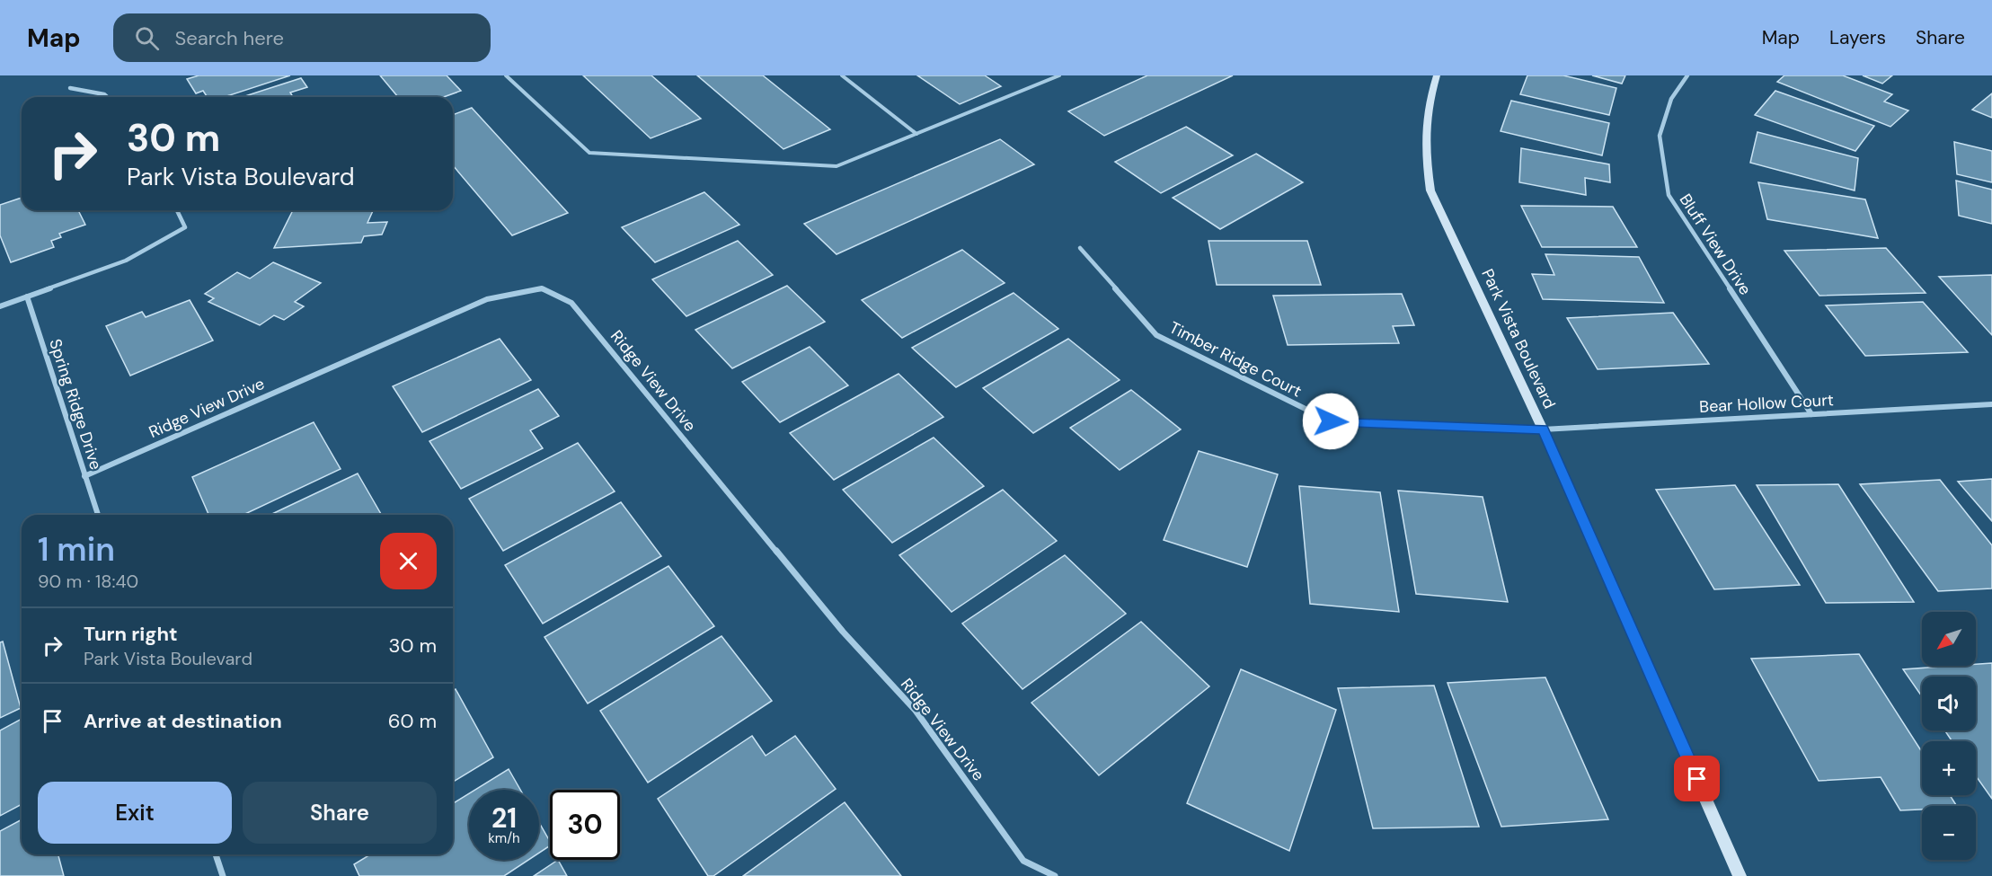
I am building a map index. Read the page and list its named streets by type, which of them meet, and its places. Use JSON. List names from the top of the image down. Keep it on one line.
{"streets":{"street":["Bluff View Drive","Park Vista Boulevard","Timber Ridge Court","Ridge View Drive","Bear Hollow Court","Spring Ridge Drive"]},"crossings":[["Bluff View Drive","Bear Hollow Court"],["Park Vista Boulevard","Timber Ridge Court"],["Park Vista Boulevard","Bear Hollow Court"],["Timber Ridge Court","Bear Hollow Court"],["Ridge View Drive","Spring Ridge Drive"]],"north":"bottom left","page":{"header":"Map","search":"Search here","nav":["Map","Layers","Share"],"turn":["30 m","Park Vista Boulevard"],"heading":["1 min","90 m · 18:40"],"list":[{"name":"Turn right","note":"Park Vista Boulevard","value":"30 m"},{"name":"Arrive at destination","value":"60 m"}],"map_buttons":["+","−"],"buttons":["Exit","Share"],"speed":"21 km/h","limit":"30"}}
